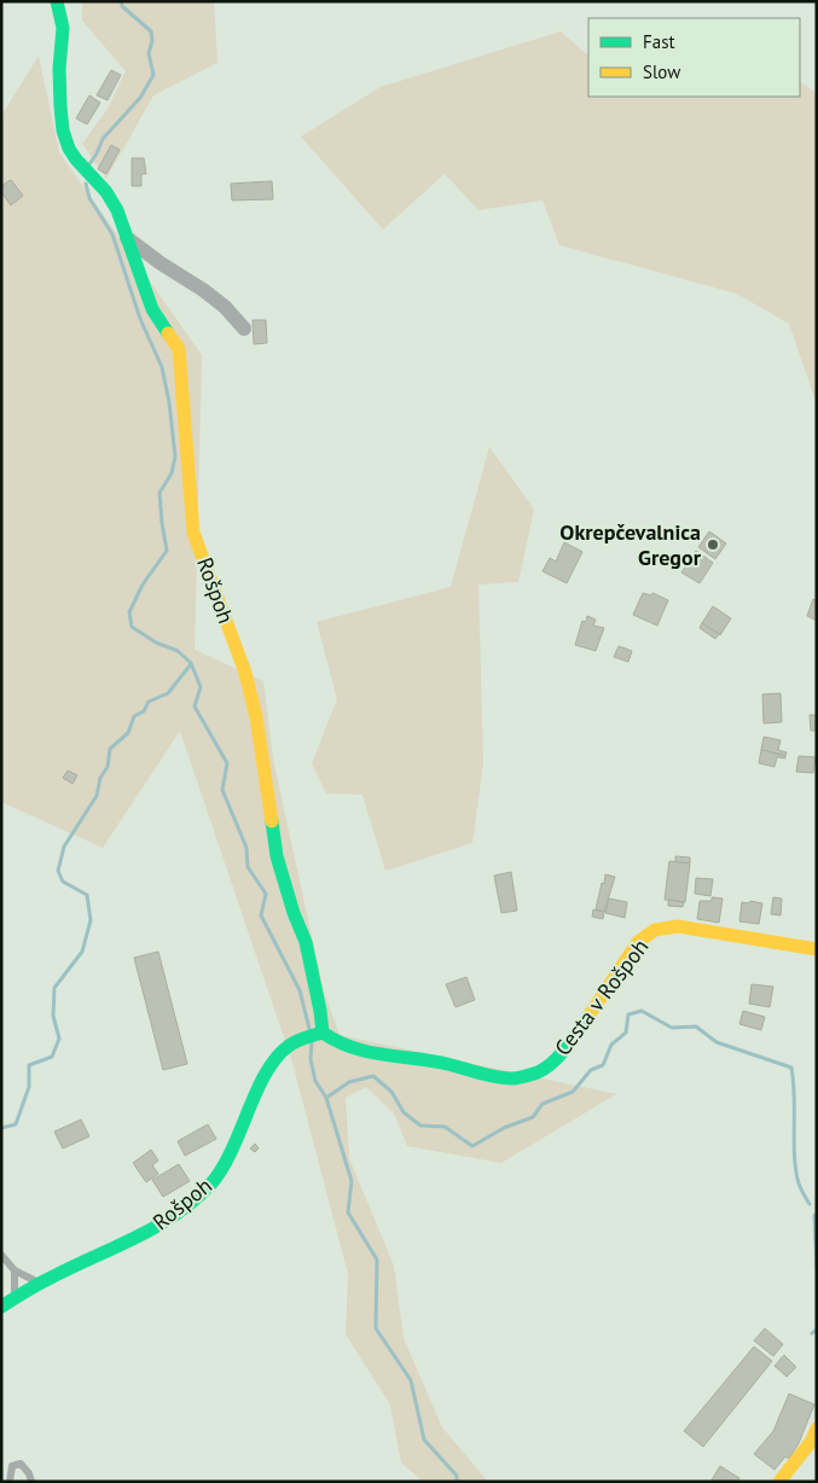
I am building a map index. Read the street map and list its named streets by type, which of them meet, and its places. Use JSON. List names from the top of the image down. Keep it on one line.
{"streets":{"street":["Rošpoh","Cesta v Rošpoh"]},"crossings":[["Rošpoh","Cesta v Rošpoh"]],"places":["Okrepčevalnica Gregor"],"legend":["Fast","Slow"]}
